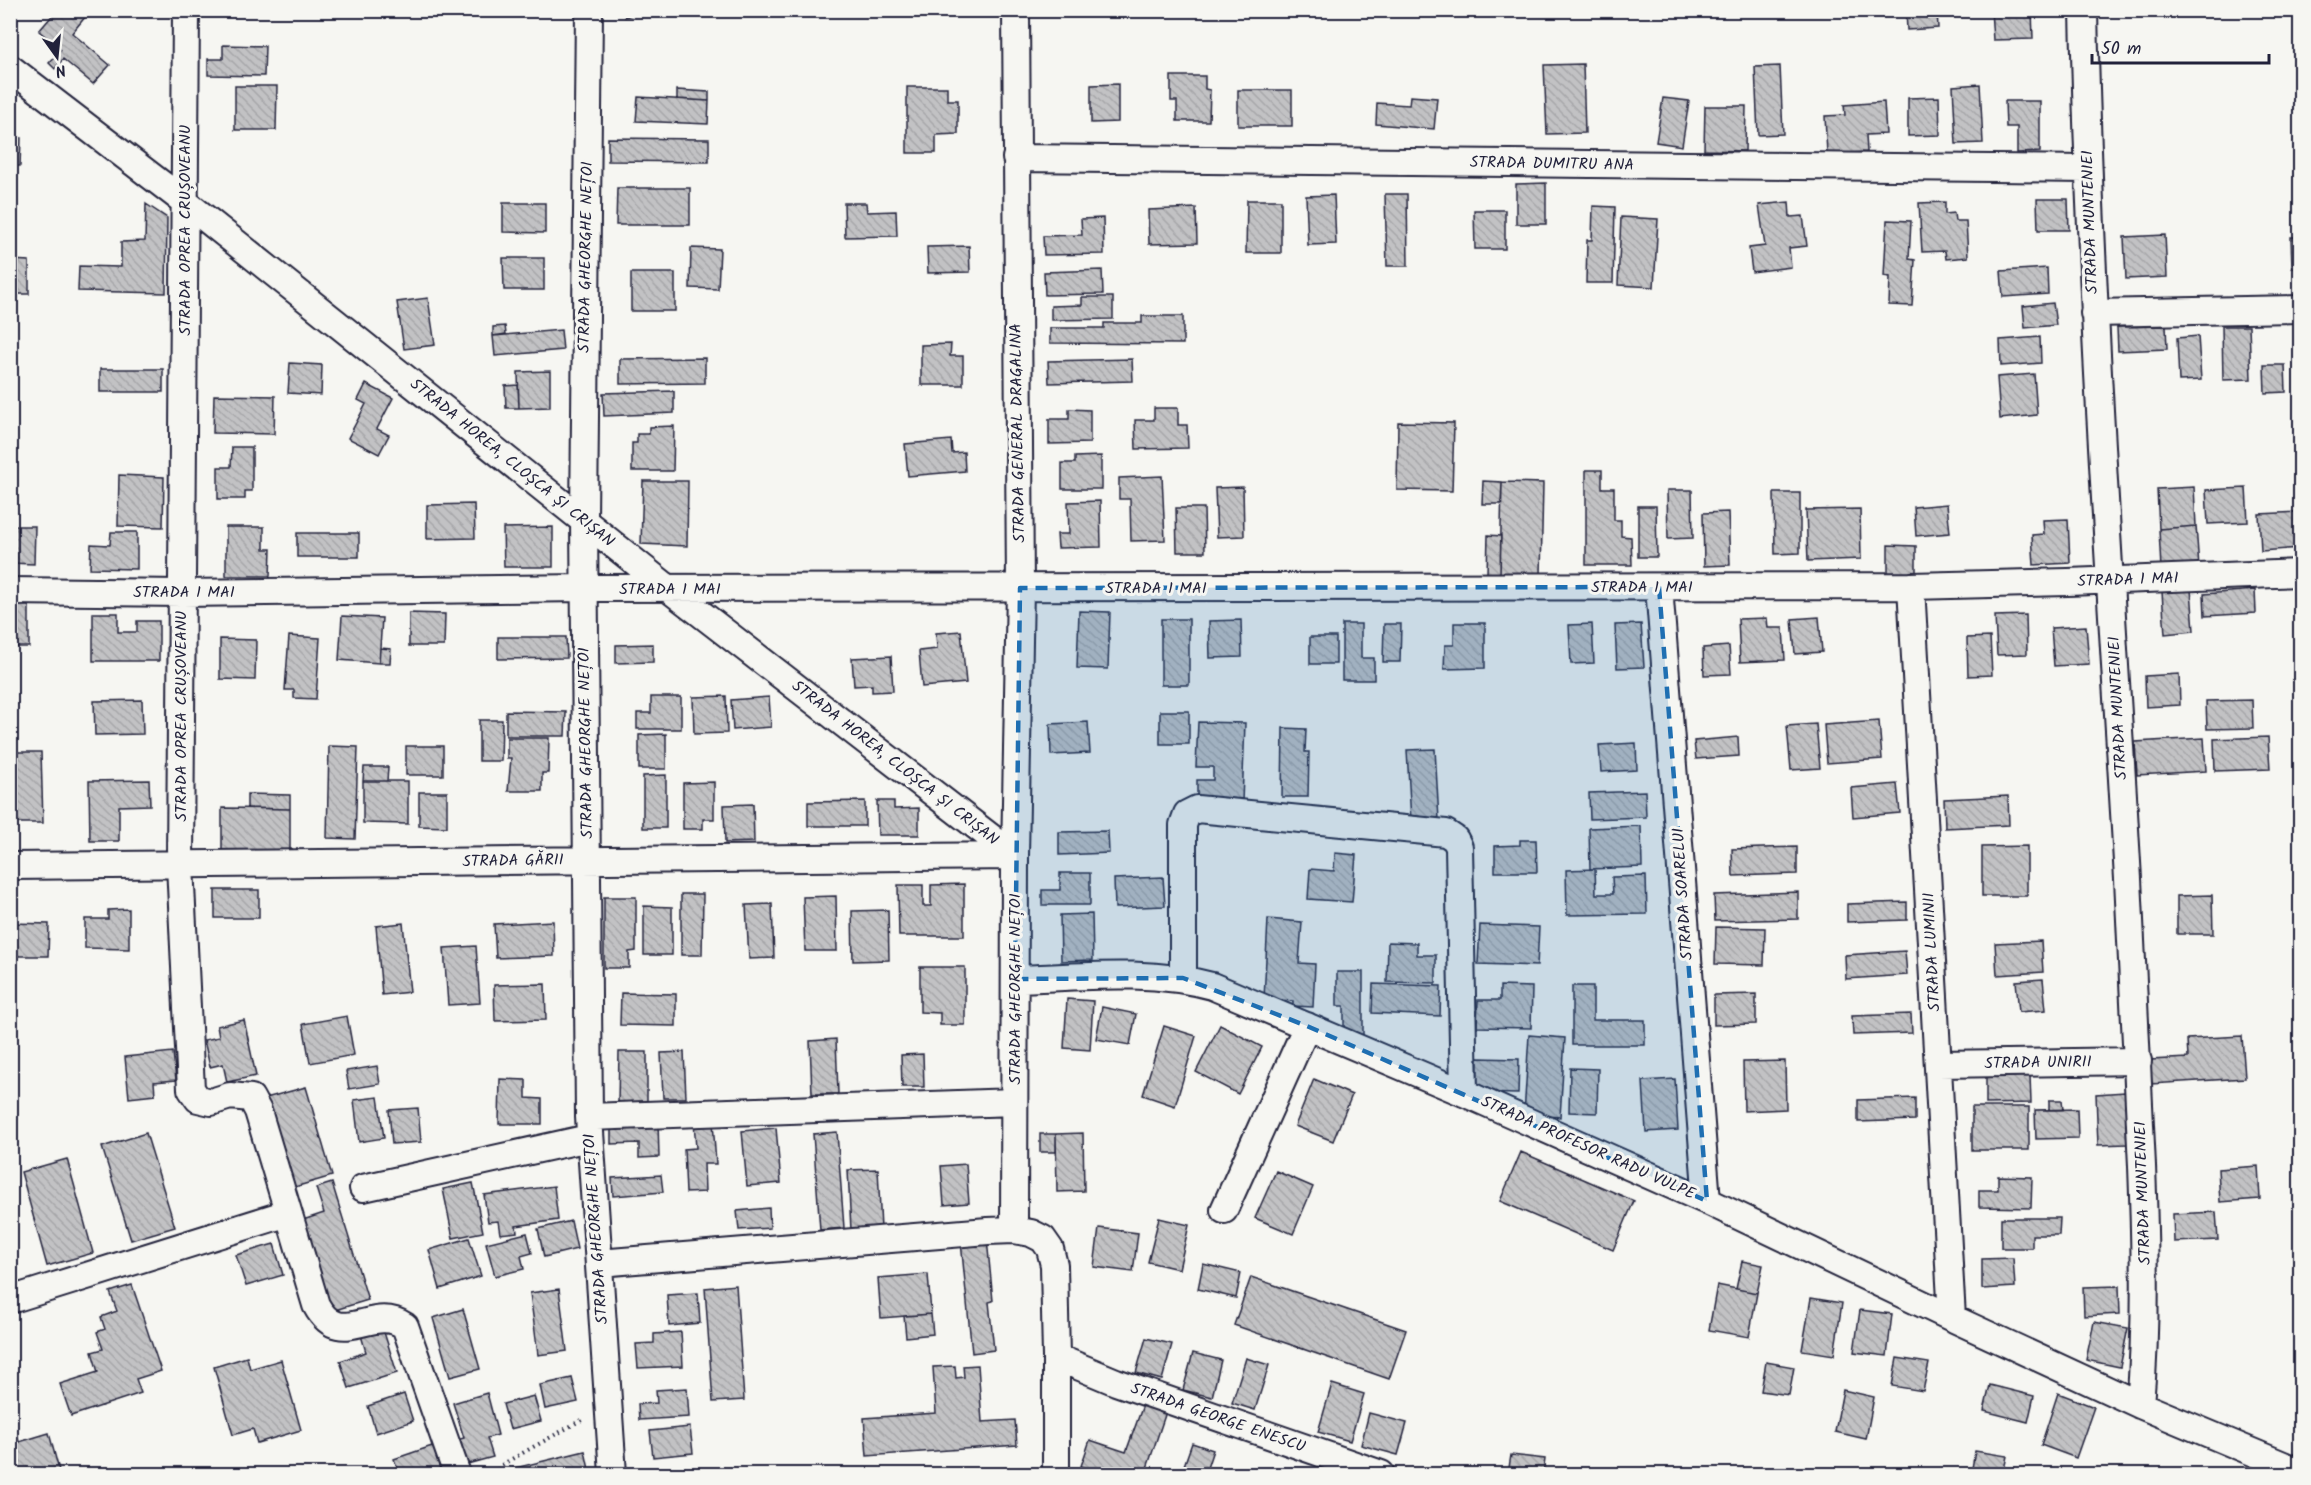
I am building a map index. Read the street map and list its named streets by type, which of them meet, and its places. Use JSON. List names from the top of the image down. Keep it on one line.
{"streets":{"street":["STRADA DUMITRU ANA","STRADA MUNTENIEI","STRADA OPREA CRUȘOVEANU","STRADA GHEORGHE NEȚOI","STRADA GENERAL DRAGALINA","STRADA HOREA, CLOȘCA ȘI CRIȘAN","STRADA 1 MAI","STRADA GĂRII","STRADA SOARELUI","STRADA LUMINII","STRADA UNIRII","STRADA PROFESOR RADU VULPE","STRADA GEORGE ENESCU"]},"crossings":[["STRADA DUMITRU ANA","STRADA MUNTENIEI"],["STRADA DUMITRU ANA","STRADA GENERAL DRAGALINA"],["STRADA MUNTENIEI","STRADA 1 MAI"],["STRADA MUNTENIEI","STRADA UNIRII"],["STRADA MUNTENIEI","STRADA PROFESOR RADU VULPE"],["STRADA OPREA CRUȘOVEANU","STRADA HOREA, CLOȘCA ȘI CRIȘAN"],["STRADA OPREA CRUȘOVEANU","STRADA 1 MAI"],["STRADA OPREA CRUȘOVEANU","STRADA GĂRII"],["STRADA GHEORGHE NEȚOI","STRADA GENERAL DRAGALINA"],["STRADA GHEORGHE NEȚOI","STRADA HOREA, CLOȘCA ȘI CRIȘAN"],["STRADA GHEORGHE NEȚOI","STRADA 1 MAI"],["STRADA GHEORGHE NEȚOI","STRADA GĂRII"],["STRADA GHEORGHE NEȚOI","STRADA PROFESOR RADU VULPE"],["STRADA GENERAL DRAGALINA","STRADA HOREA, CLOȘCA ȘI CRIȘAN"],["STRADA GENERAL DRAGALINA","STRADA 1 MAI"],["STRADA GENERAL DRAGALINA","STRADA GĂRII"],["STRADA HOREA, CLOȘCA ȘI CRIȘAN","STRADA 1 MAI"],["STRADA HOREA, CLOȘCA ȘI CRIȘAN","STRADA GĂRII"],["STRADA 1 MAI","STRADA SOARELUI"],["STRADA 1 MAI","STRADA LUMINII"],["STRADA SOARELUI","STRADA PROFESOR RADU VULPE"],["STRADA LUMINII","STRADA UNIRII"],["STRADA LUMINII","STRADA PROFESOR RADU VULPE"]],"scale_bar":"50 m","north":"bottom"}
